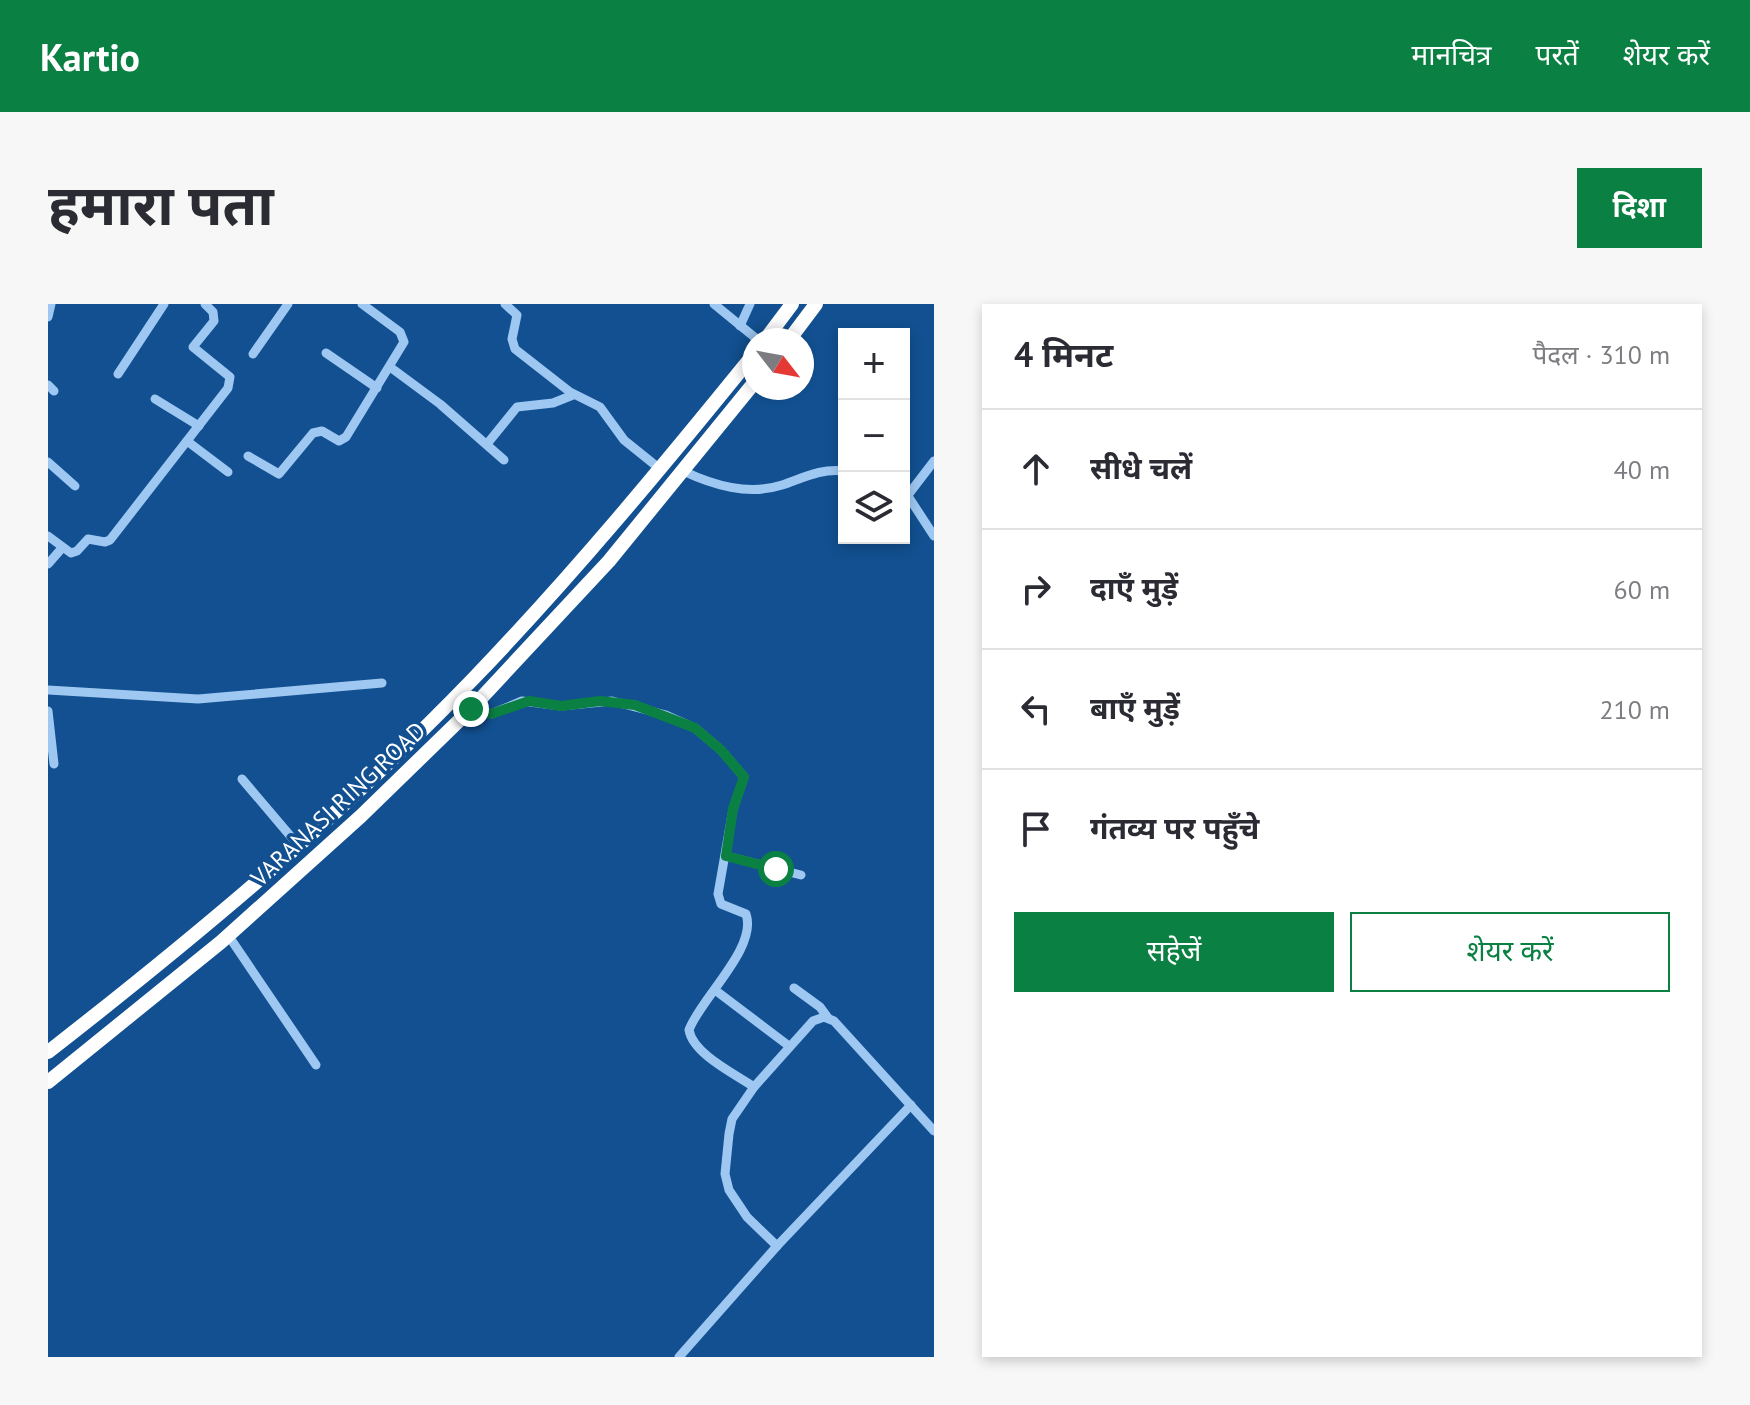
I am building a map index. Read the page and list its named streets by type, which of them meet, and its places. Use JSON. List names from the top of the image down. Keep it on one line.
{"streets":{"highway":["VARANASI RING ROAD"]},"north":"bottom right","page":{"header":"Kartio","nav":["मानचित्र","परतें","शेयर करें"],"title":"हमारा पता","buttons":["दिशा",["सहेजें","शेयर करें"]],"heading":["4 मिनट","पैदल · 310 m"],"map_buttons":["+","−"],"list":[["सीधे चलें","40 m"],["दाएँ मुड़ें","60 m"],["बाएँ मुड़ें","210 m"],"गंतव्य पर पहुँचे"]}}
